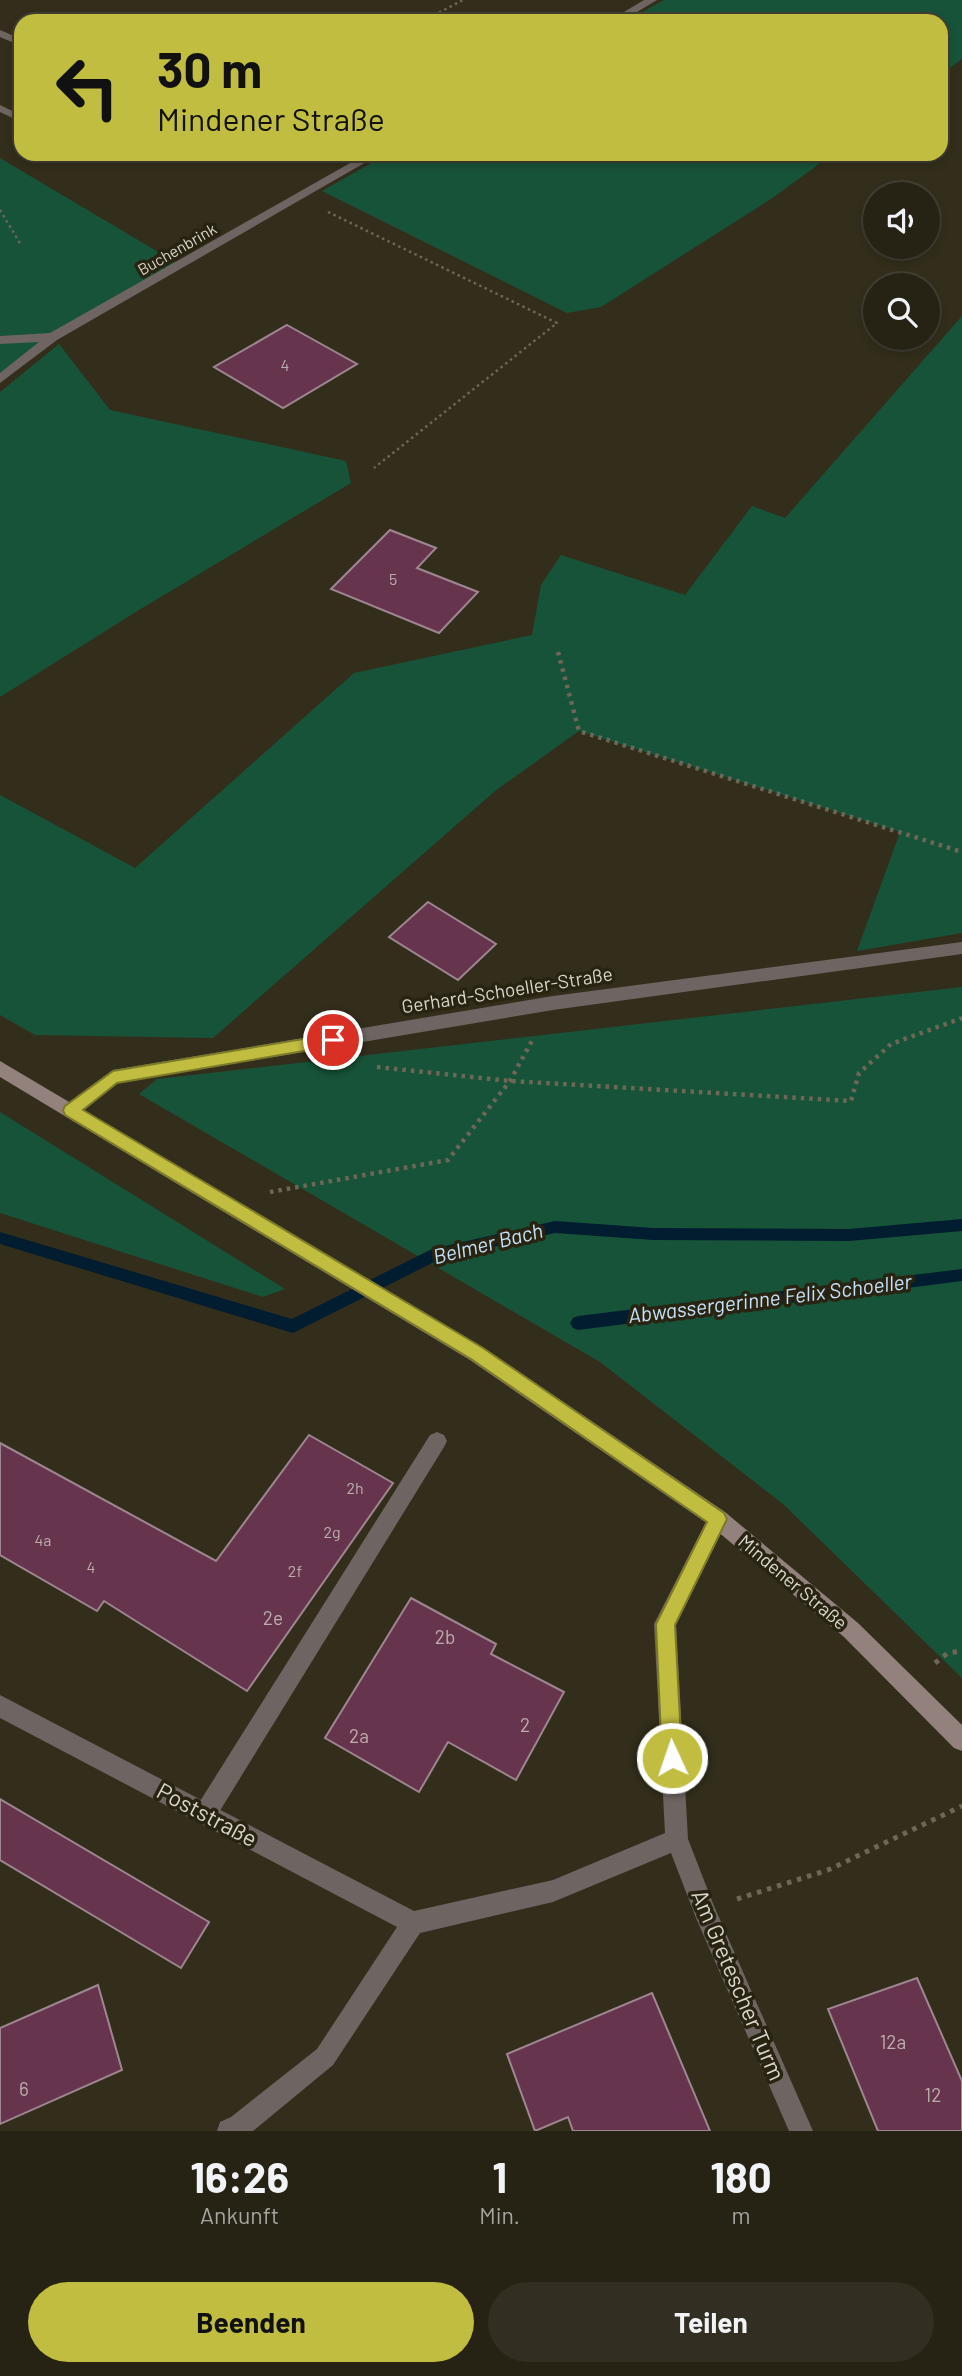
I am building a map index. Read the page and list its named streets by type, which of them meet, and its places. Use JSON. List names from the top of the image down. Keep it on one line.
{"streets":{"main road":["Mindener Straße"],"street":["Buchenbrink","Gerhard-Schoeller-Straße","Poststraße","Am Gretescher Turm"]},"crossings":[["Gerhard-Schoeller-Straße","Mindener Straße"],["Mindener Straße","Am Gretescher Turm"]],"water":["Belmer Bach","Abwassergerinne Felix Schoeller"],"house_numbers":["4","5","2h","2g","4a","4","2f","2e","2b","2","2a","12a","6","12"],"page":{"turn":["30 m","Mindener Straße"],"eta":["16:26","Ankunft","1","Min.","180","m"],"buttons":["Beenden","Teilen"]}}
